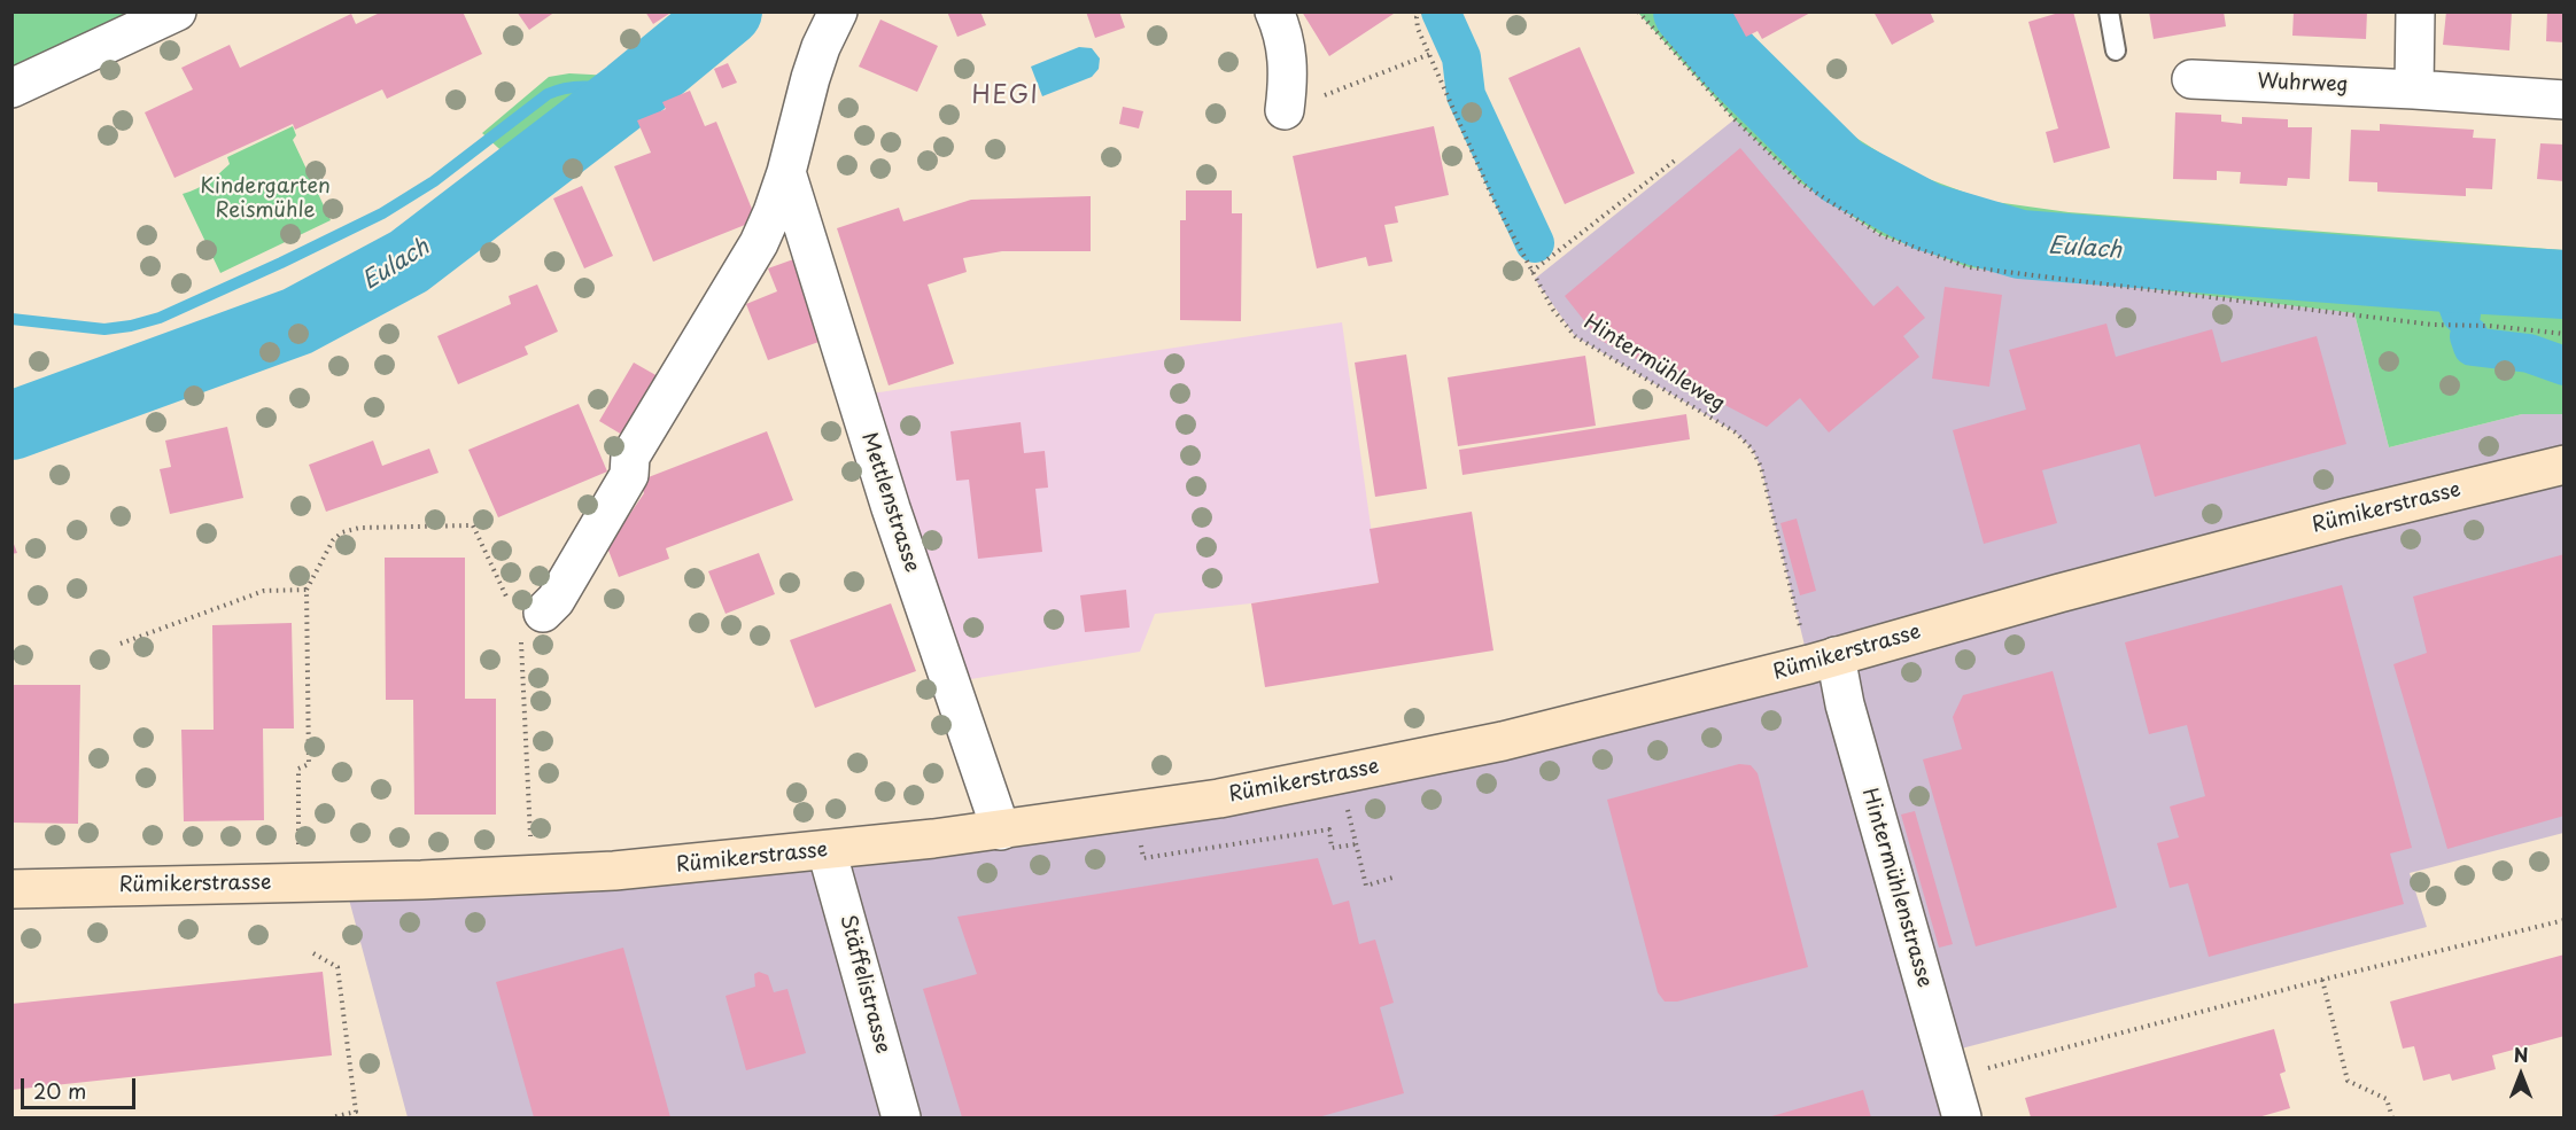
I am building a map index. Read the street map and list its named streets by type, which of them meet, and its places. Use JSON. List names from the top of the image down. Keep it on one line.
{"streets":{"main road":["Rümikerstrasse"],"street":["Wuhrweg","Mettlenstrasse","Hintermühlenstrasse","Stäffelistrasse"],"path":["Hintermühleweg"]},"crossings":[["Mettlenstrasse","Rümikerstrasse"],["Rümikerstrasse","Hintermühlenstrasse"],["Rümikerstrasse","Stäffelistrasse"]],"districts":["HEGI"],"water":["Eulach"],"parks":["Kindergarten Reismühle"],"scale_bar":"20 m","north":"top"}
